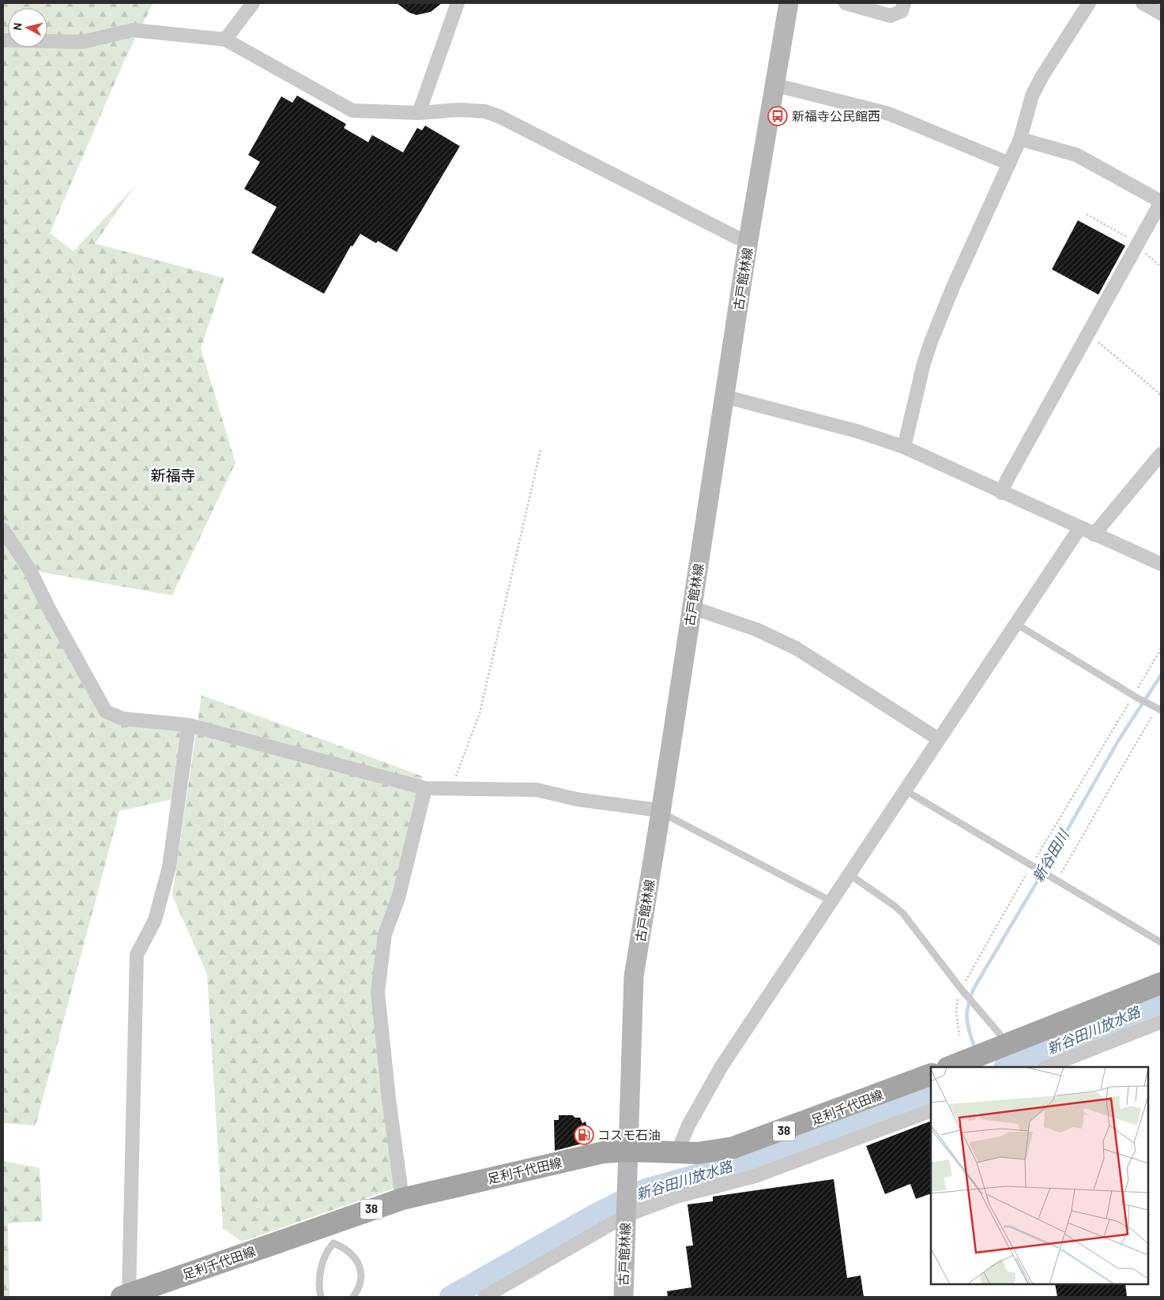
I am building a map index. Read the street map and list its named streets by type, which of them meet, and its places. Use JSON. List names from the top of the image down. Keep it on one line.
{"streets":{"main road":["古戸館林線","足利千代田線","38"]},"crossings":[["古戸館林線","足利千代田線"]],"districts":["新福寺"],"water":["新谷田川","新谷田川放水路"],"places":{"bus stop":["新福寺公民館西"],"fuel station":["コスモ石油"]},"north":"left"}
